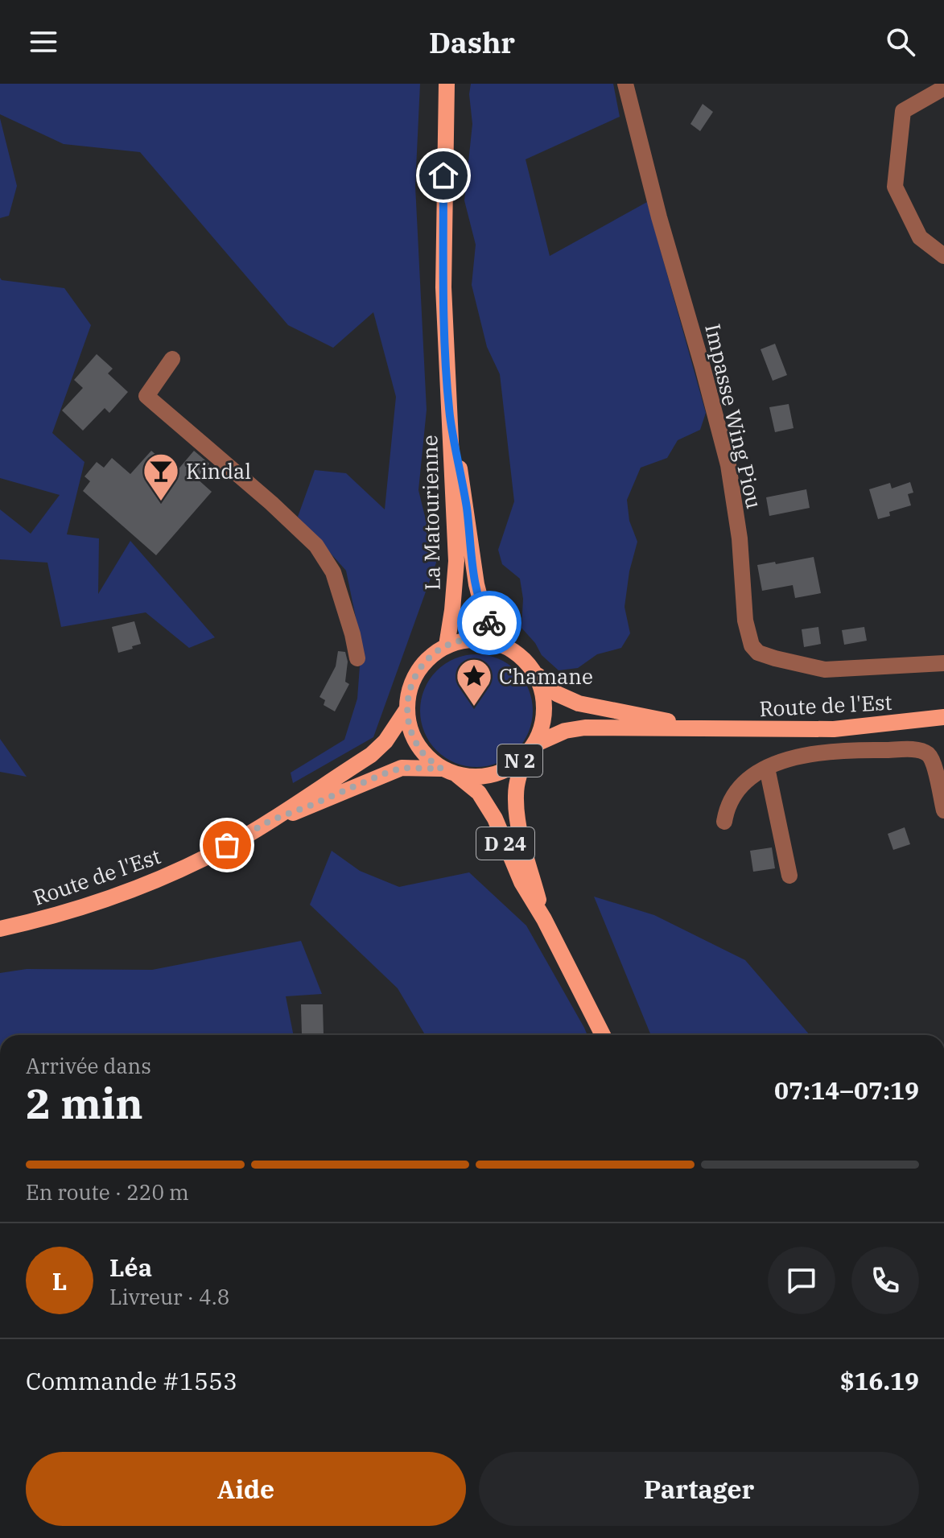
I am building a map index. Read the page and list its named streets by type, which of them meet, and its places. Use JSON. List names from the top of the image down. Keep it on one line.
{"streets":{"main road":["La Matourienne","Route de l'Est","N 2","D 24"],"street":["Impasse Wing Piou"]},"crossings":[["La Matourienne","Route de l'Est"],["La Matourienne","N 2"],["La Matourienne","D 24"],["Route de l'Est","N 2"],["Route de l'Est","D 24"],["N 2","D 24"]],"places":{"bar":["Kindal"],"place":["Chamane"]},"page":{"header":"Dashr","heading":["2 min","Arrivée dans","07:14–07:19"],"panel":["Léa","Livreur · 4.8","Commande #1553","$16.19"],"bar":"En route · 220 m","round":"L","buttons":["Aide","Partager"]}}
